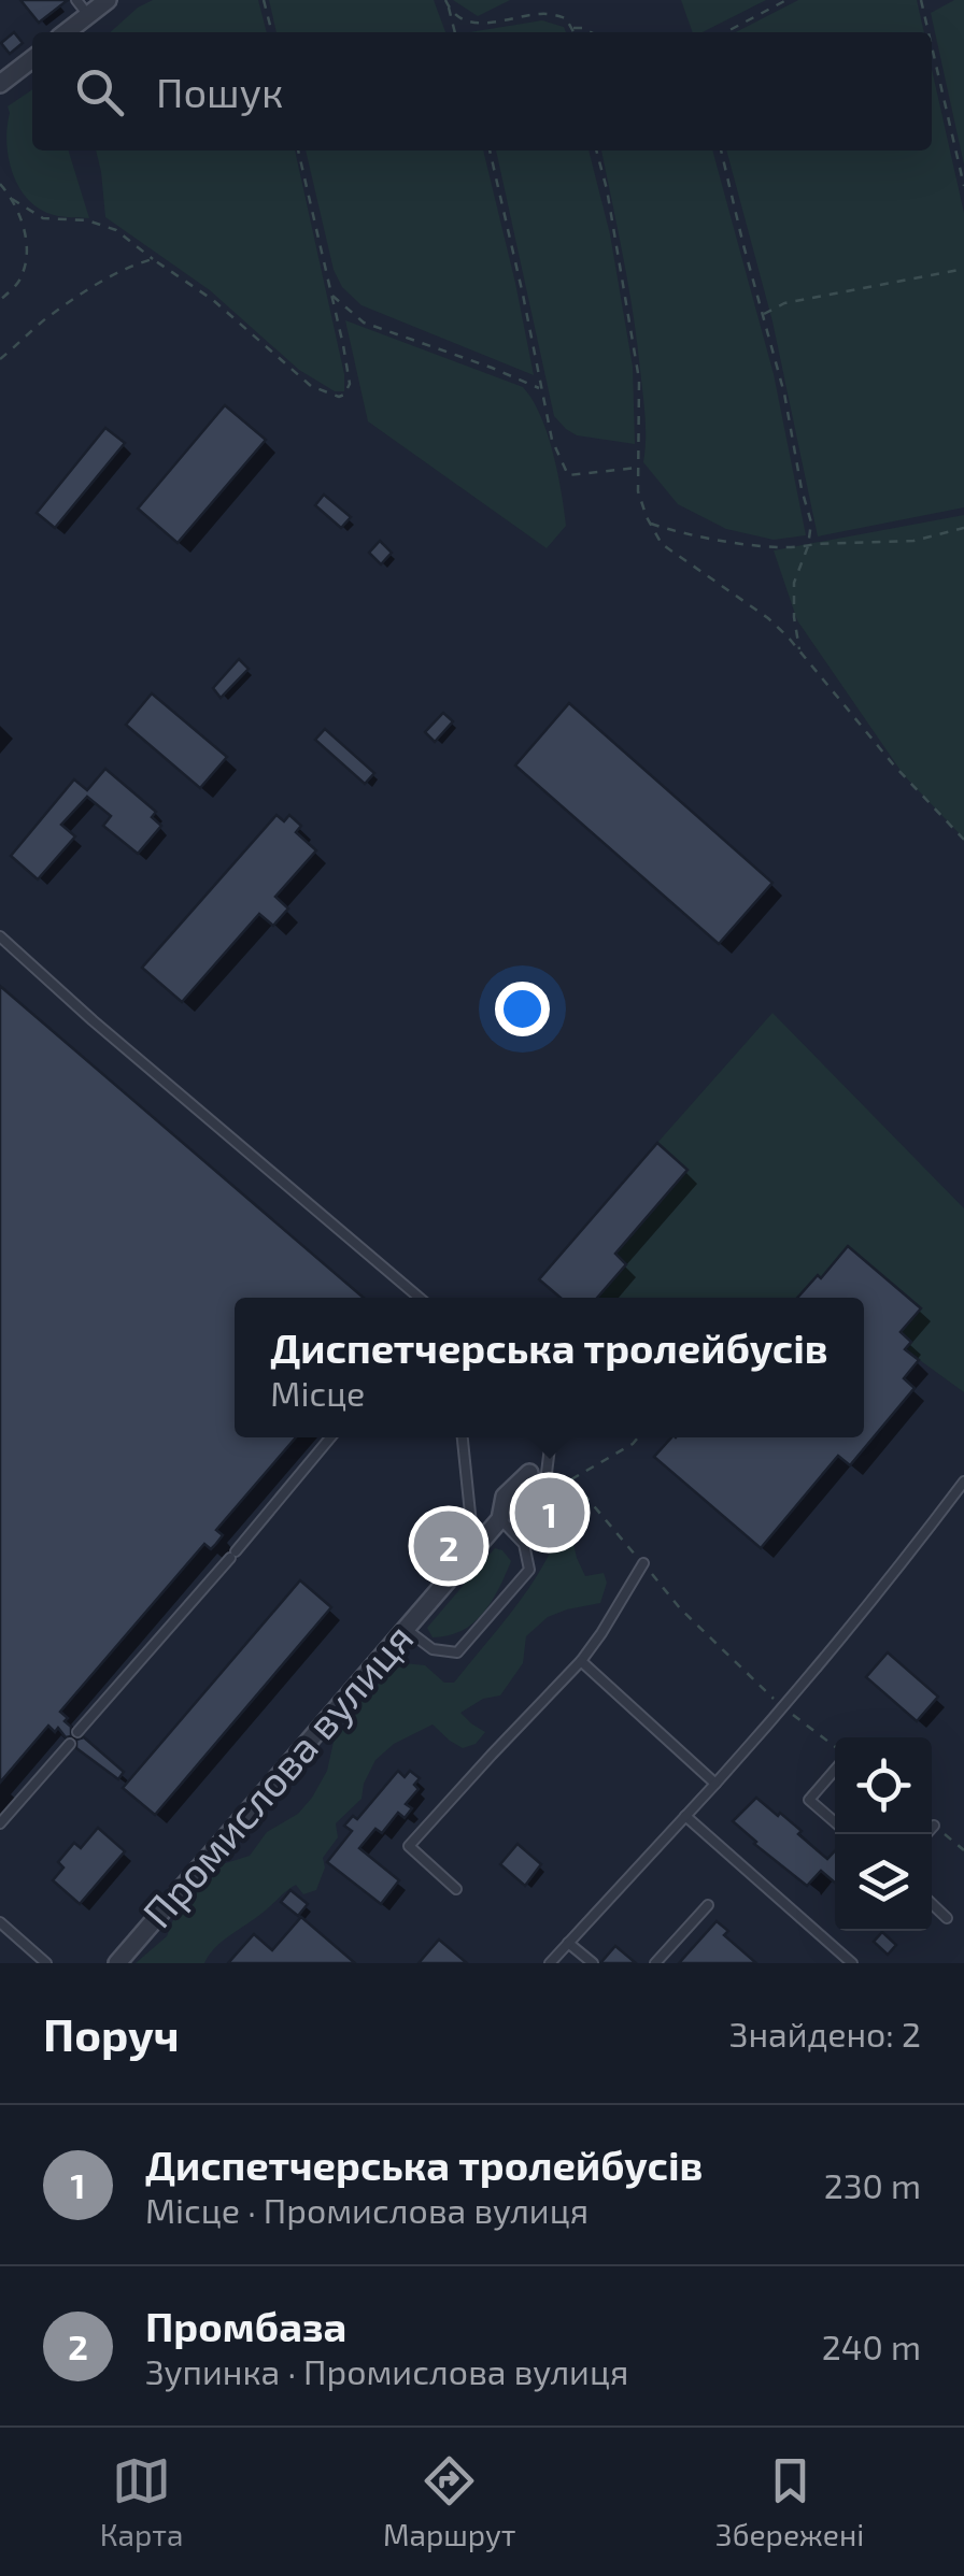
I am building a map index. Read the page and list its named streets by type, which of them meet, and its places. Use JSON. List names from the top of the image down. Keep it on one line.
{"streets":{"street":["Промислова вулиця"]},"page":{"search":"Пошук","popup":["Диспетчерська тролейбусів","Місце"],"pins":["1","2"],"heading":["Поруч","Знайдено: 2"],"list":[{"mark":"1","name":"Диспетчерська тролейбусів","note":"Місце · Промислова вулиця","value":"230 m"},{"mark":"2","name":"Промбаза","note":"Зупинка · Промислова вулиця","value":"240 m"}],"nav":["Карта","Маршрут","Збережені"]}}
